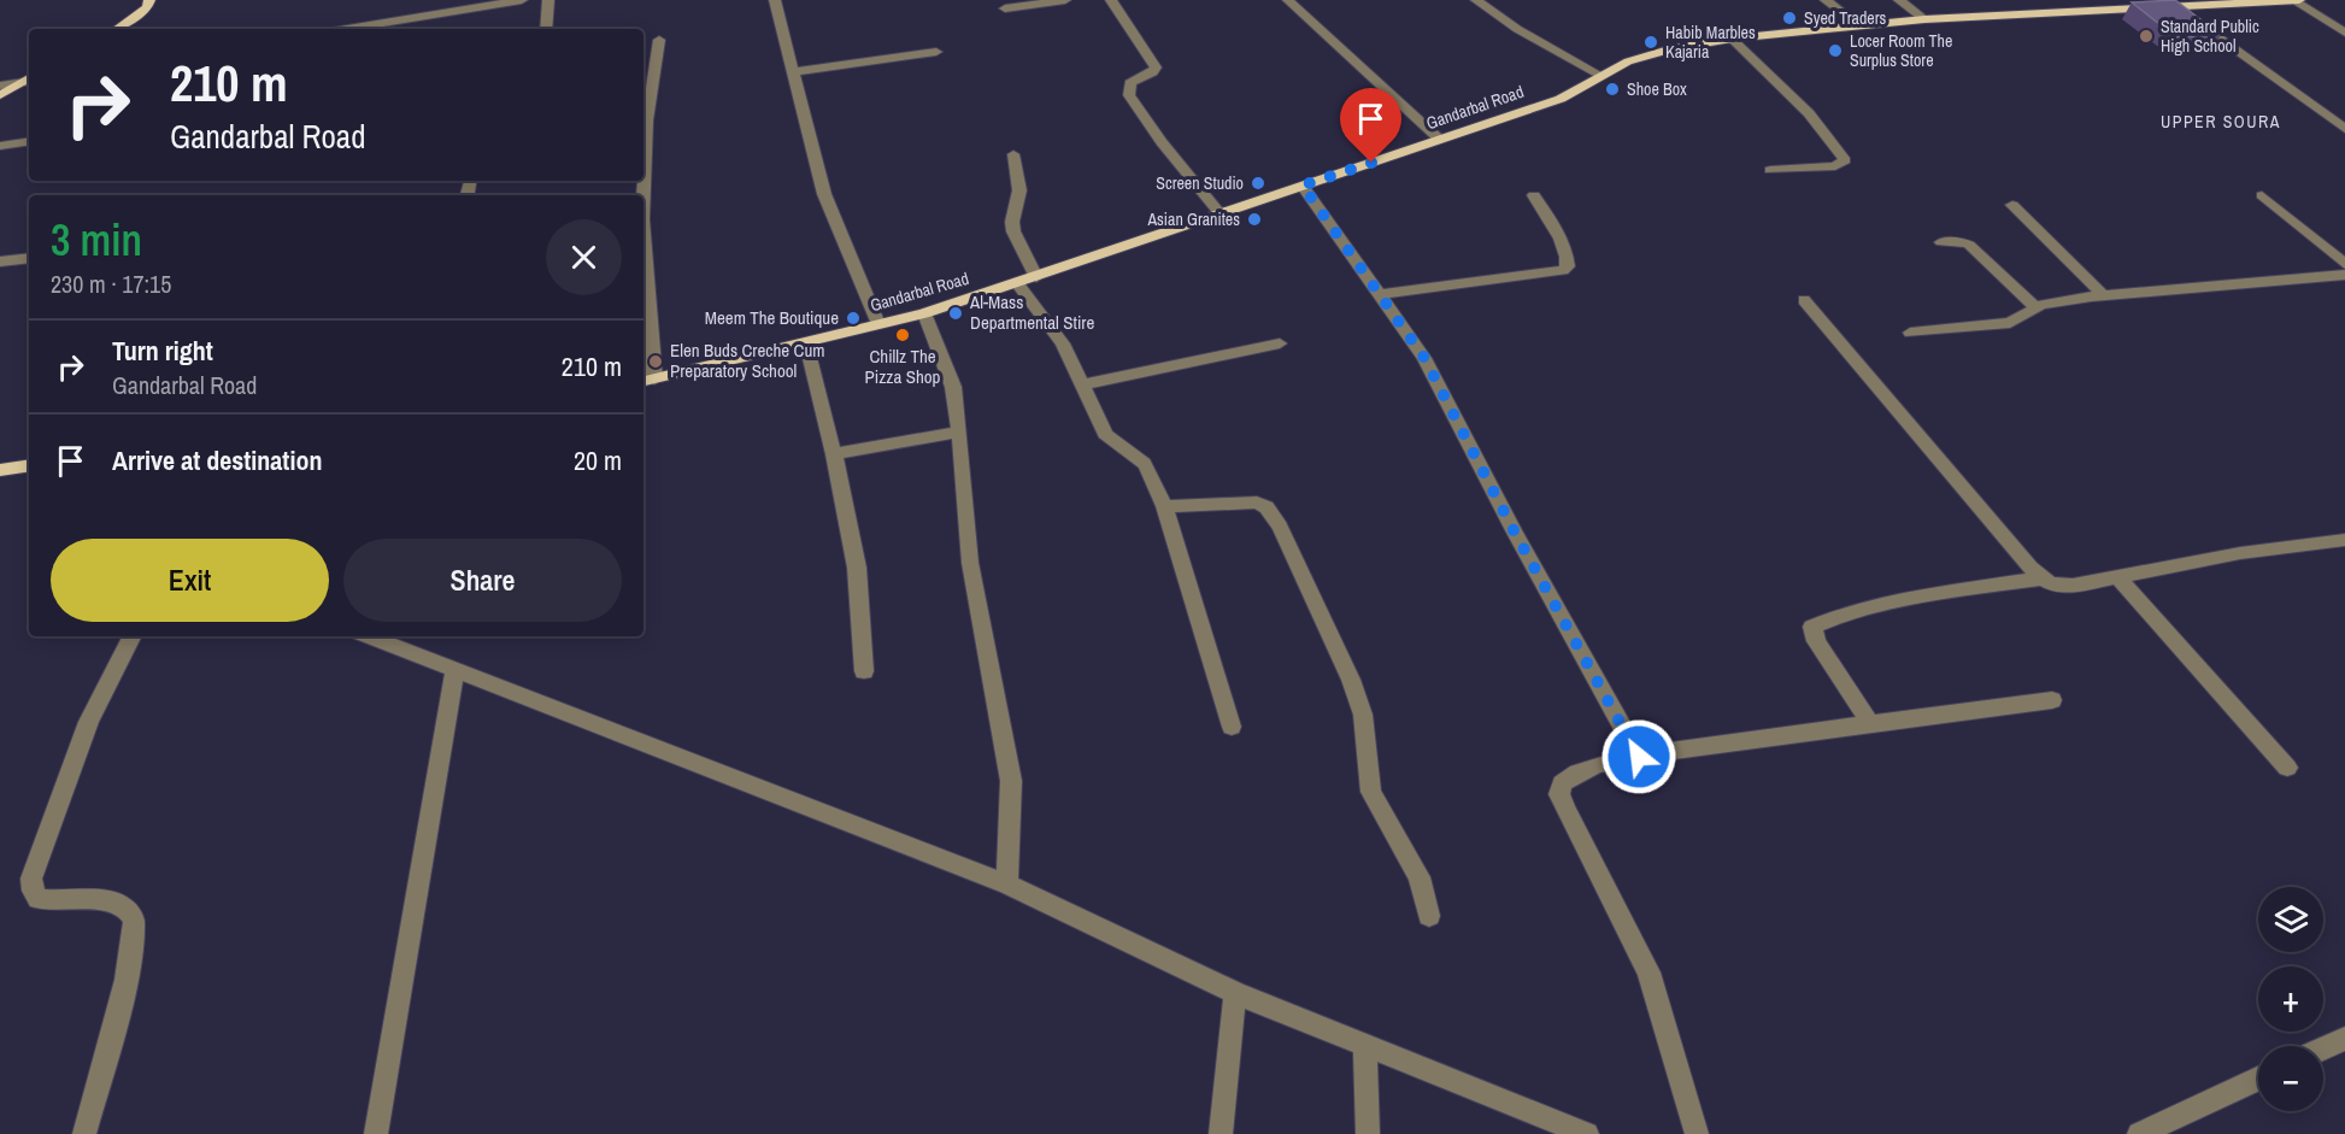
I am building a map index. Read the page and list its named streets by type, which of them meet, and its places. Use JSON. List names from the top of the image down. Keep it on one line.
{"streets":{"main road":["Gandarbal Road"]},"districts":["UPPER SOURA"],"places":["Syed Traders","Standard Public High School","Habib Marbles Kajaria","Locer Room The Surplus Store","Shoe Box","Screen Studio","Asian Granites","Al-Mass Departmental Stire","Meem The Boutique","Chillz The Pizza Shop","Elen Buds Creche Cum Preparatory School"],"page":{"turn":["210 m","Gandarbal Road"],"heading":["3 min","230 m · 17:15"],"list":[{"name":"Turn right","note":"Gandarbal Road","value":"210 m"},{"name":"Arrive at destination","value":"20 m"}],"buttons":["Exit","Share"],"map_buttons":["+","−"]}}
